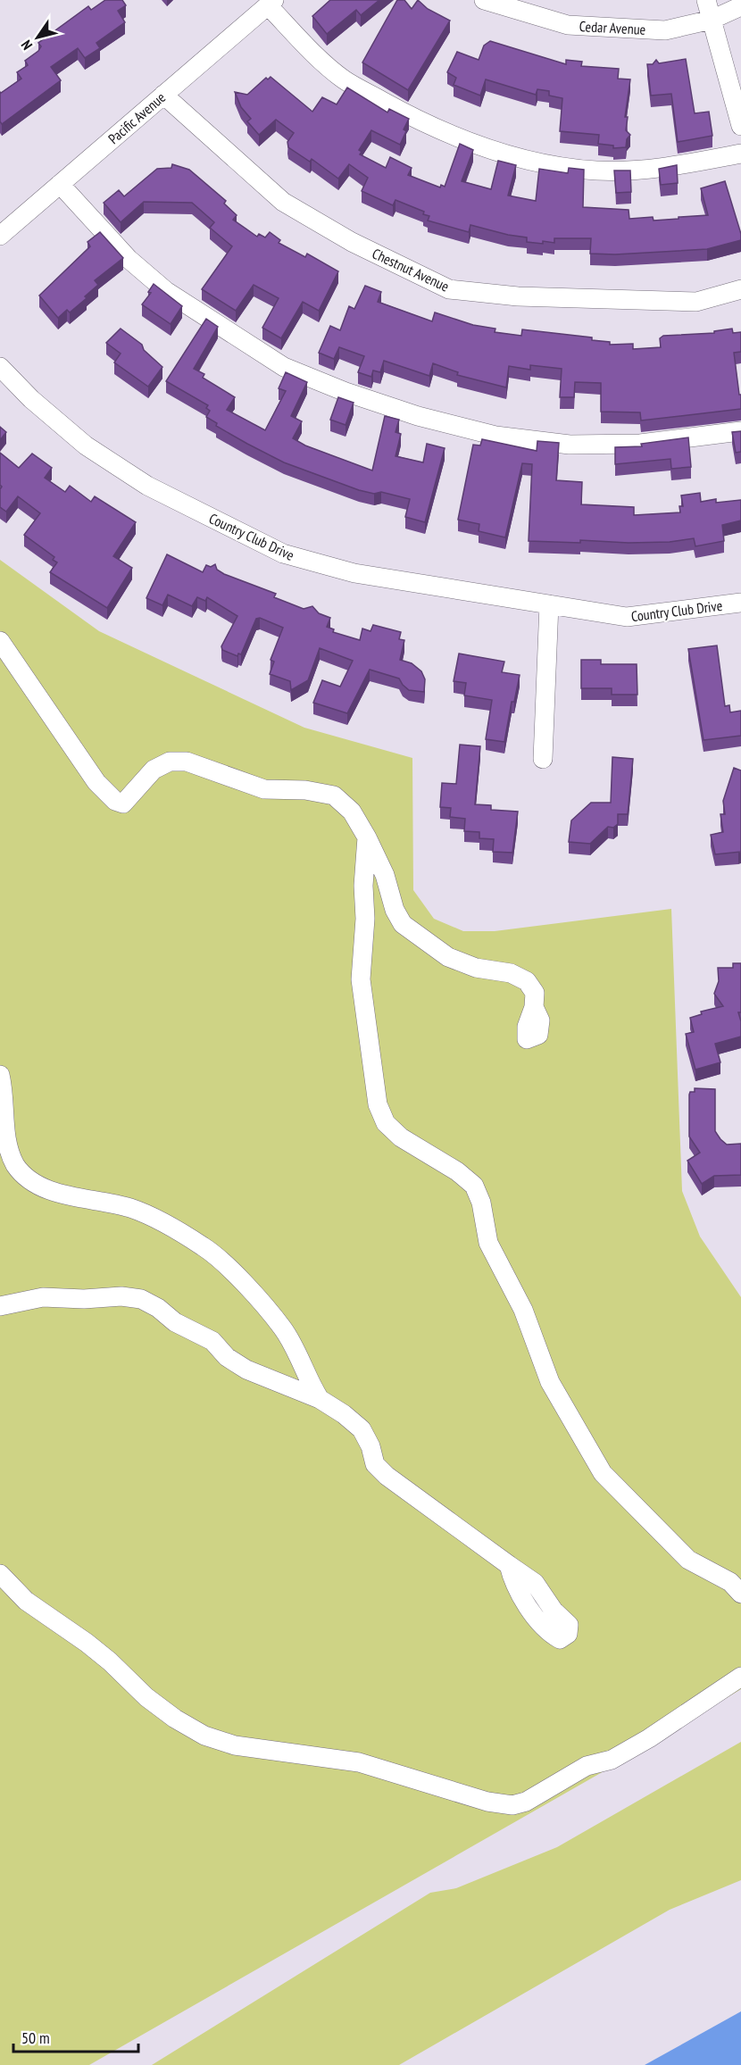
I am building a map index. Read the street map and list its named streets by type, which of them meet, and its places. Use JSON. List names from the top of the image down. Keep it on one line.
{"streets":{"street":["Cedar Avenue","Pacific Avenue","Chestnut Avenue","Country Club Drive"]},"crossings":[["Pacific Avenue","Chestnut Avenue"]],"scale_bar":"50 m","north":"bottom left"}
